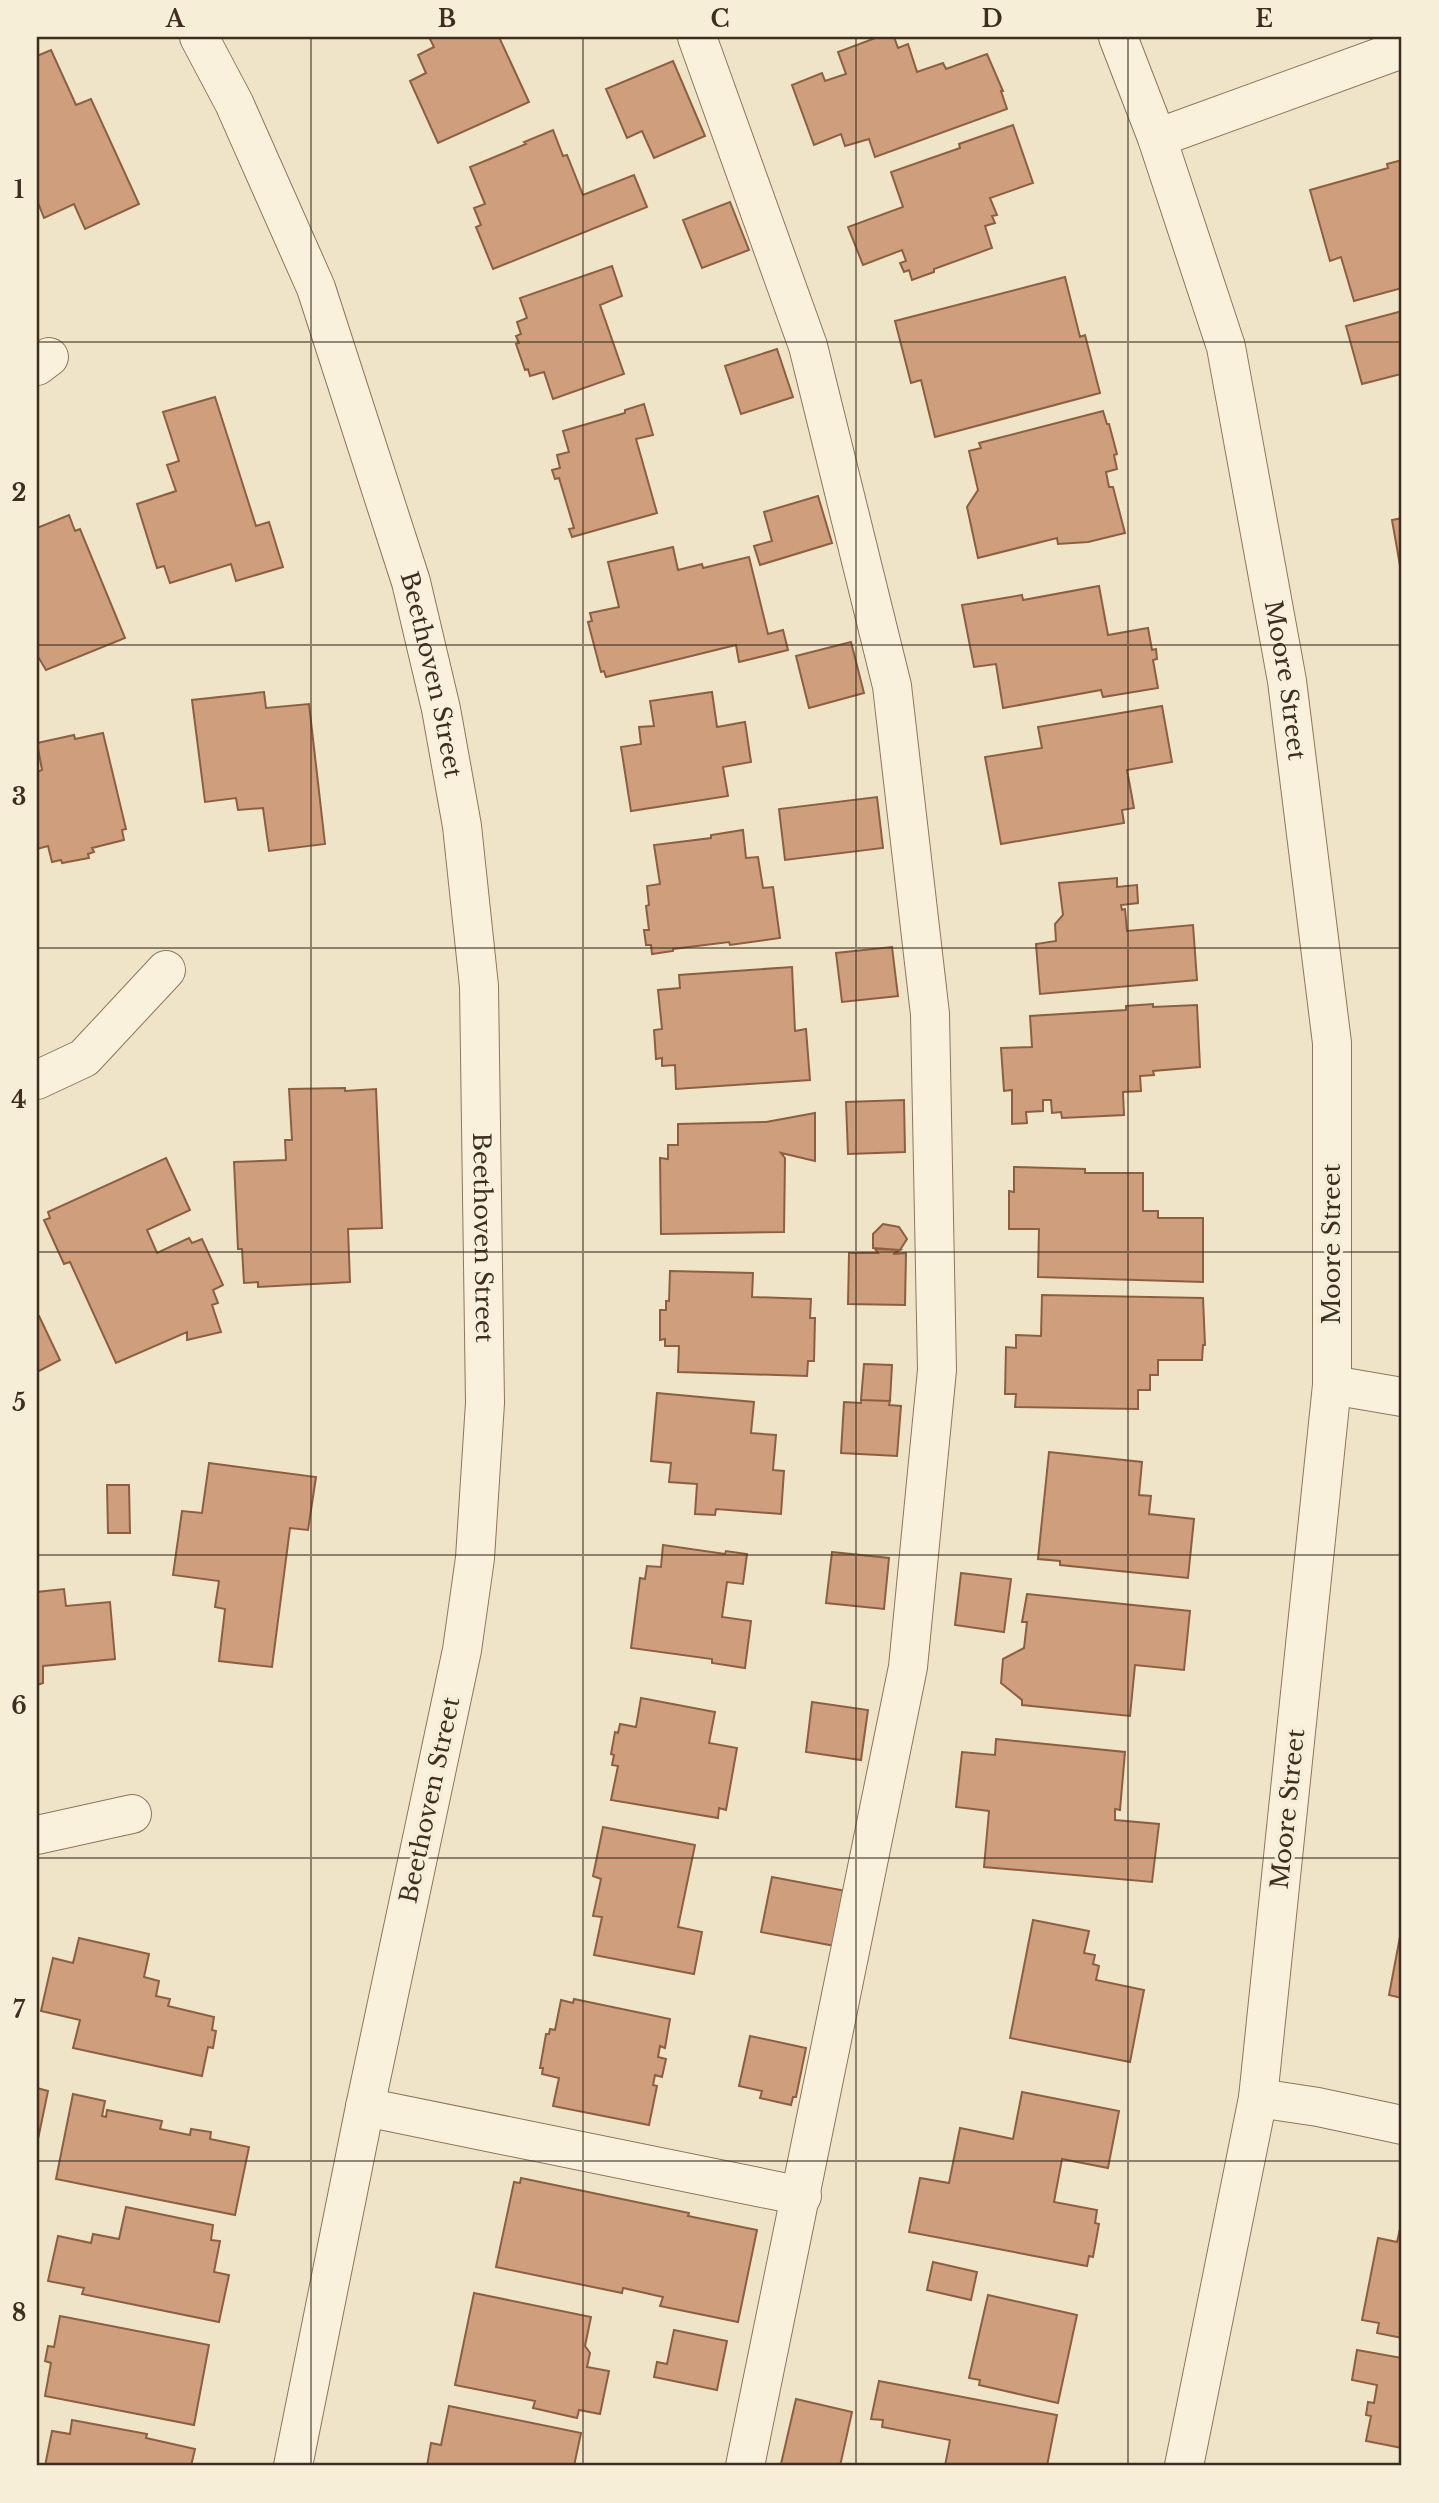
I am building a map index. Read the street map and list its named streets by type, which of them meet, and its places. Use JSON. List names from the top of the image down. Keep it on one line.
{"streets":{"street":["Beethoven Street","Moore Street"]},"grid":{"columns":["A","B","C","D","E"],"rows":["1","2","3","4","5","6","7","8"]}}
